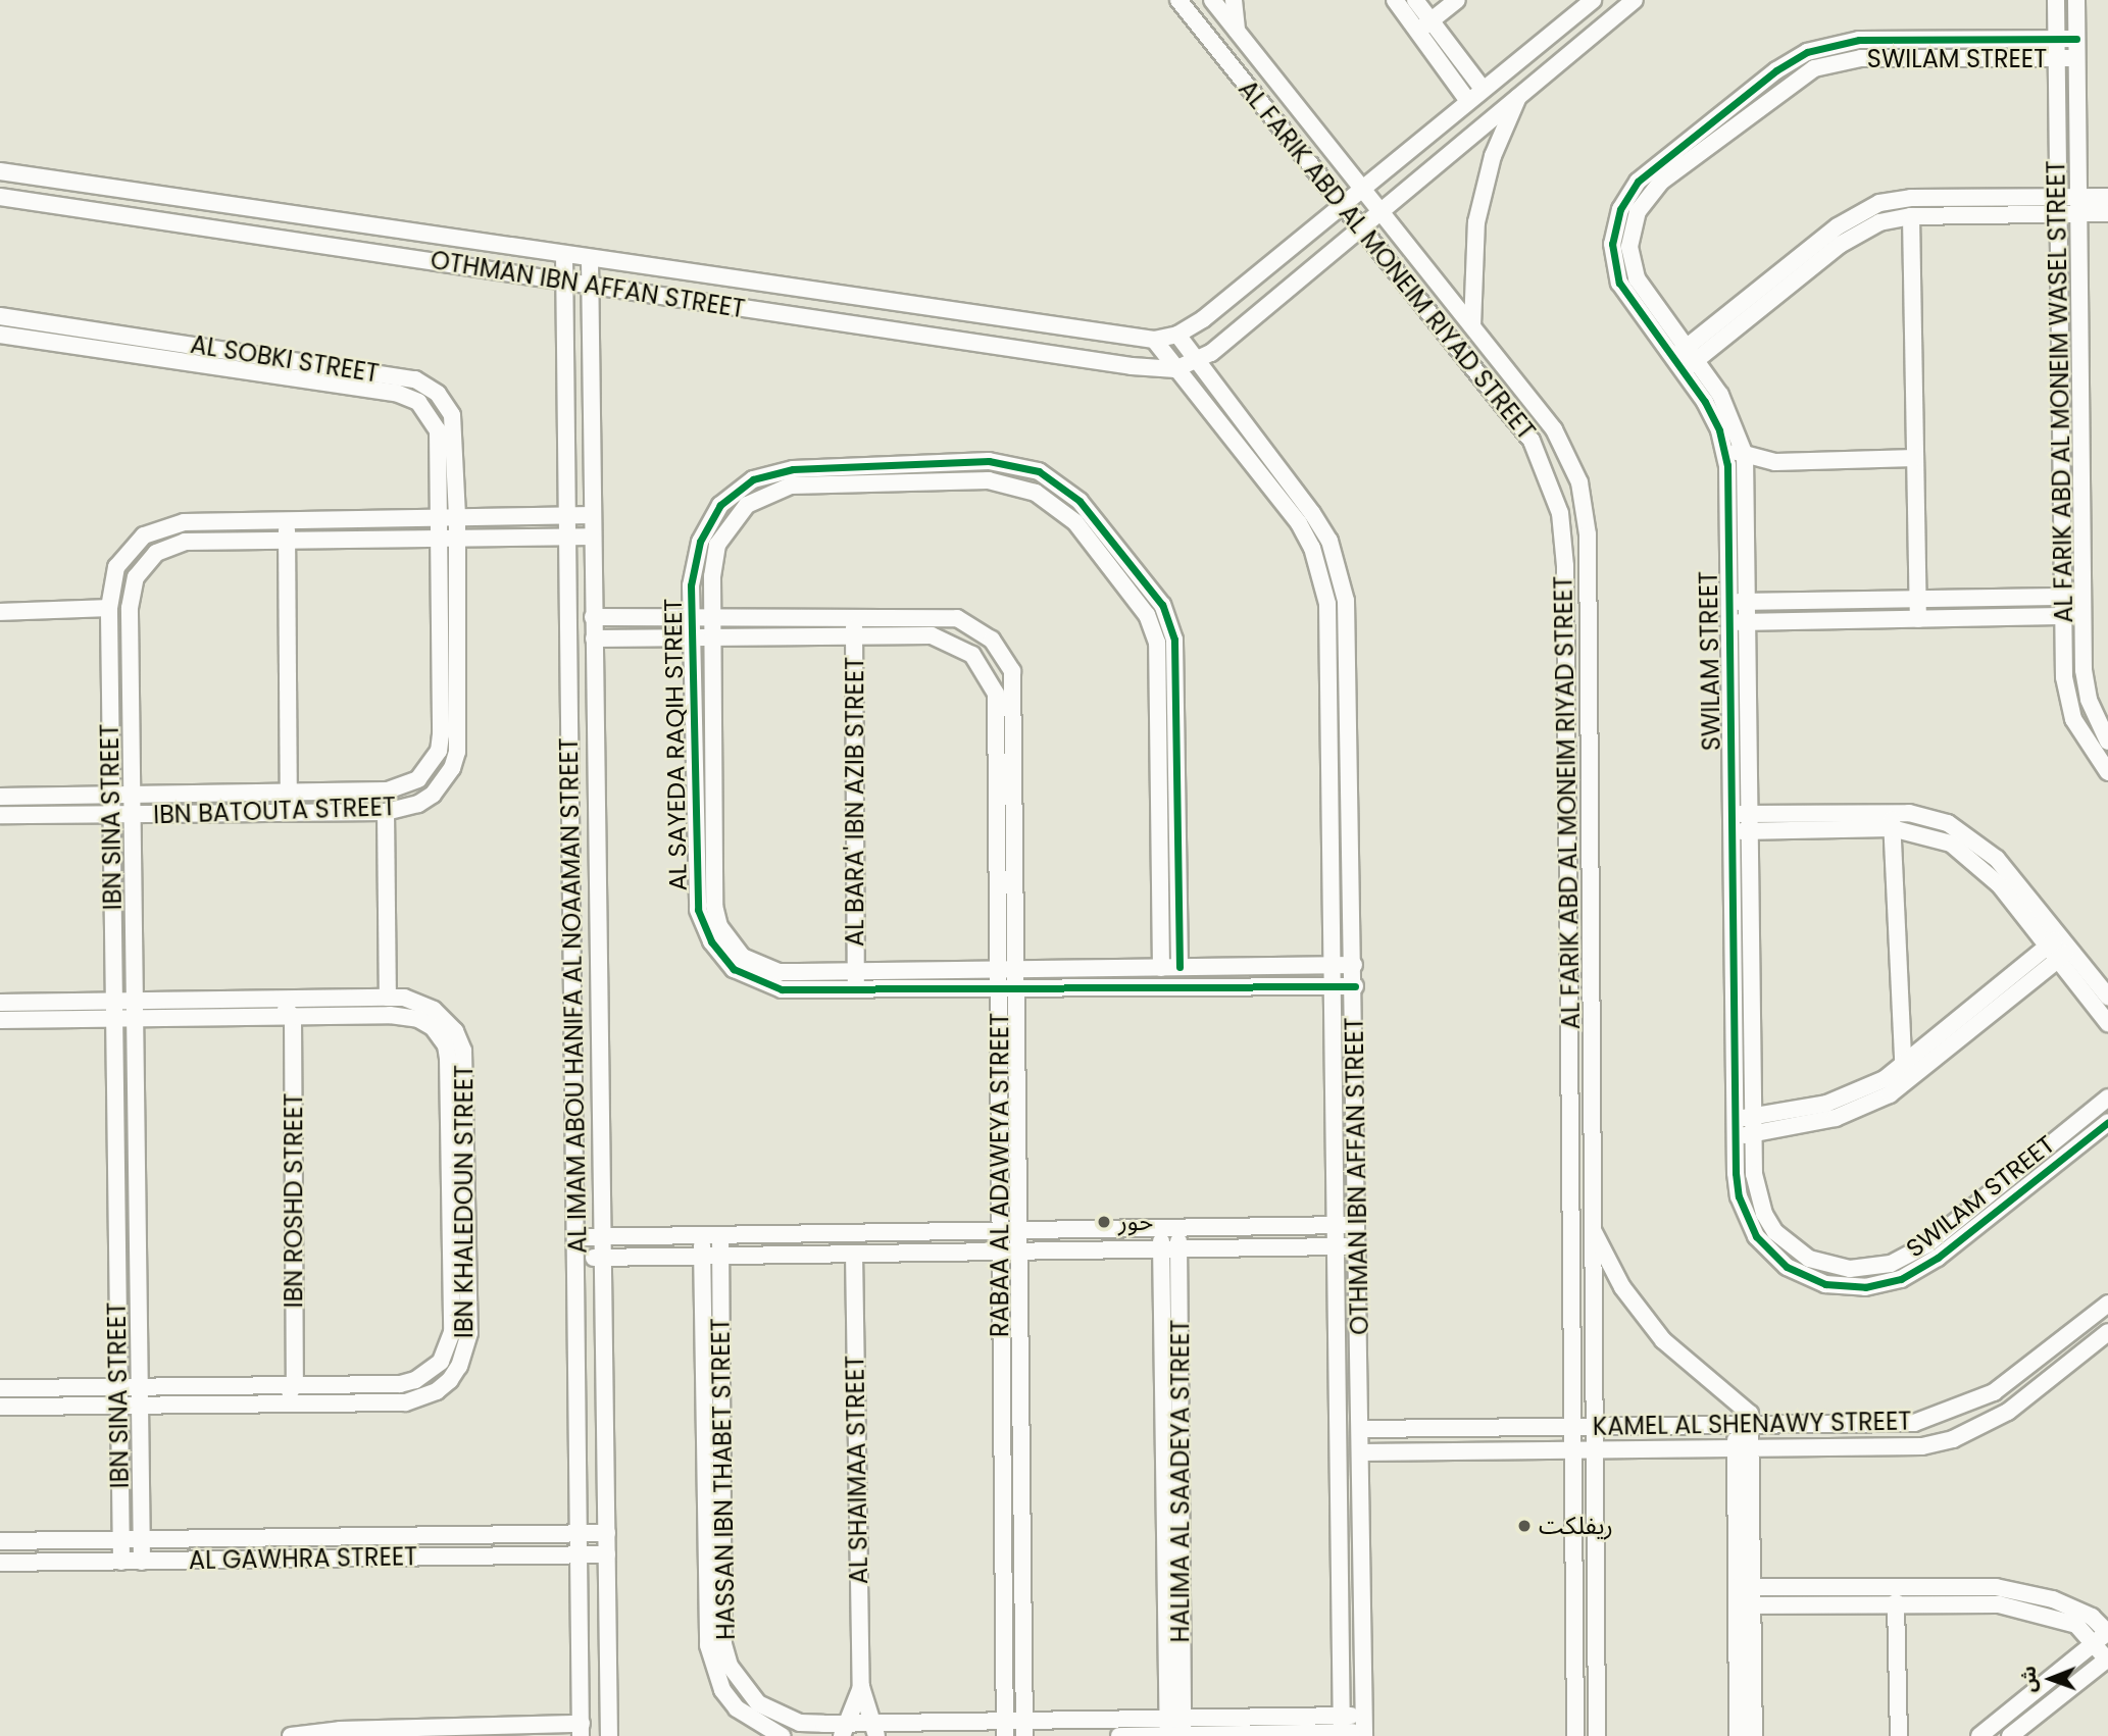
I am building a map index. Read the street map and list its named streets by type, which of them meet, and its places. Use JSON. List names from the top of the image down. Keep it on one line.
{"streets":{"street":["SWILAM STREET","AL FARIK ABD AL MONEIM RIYAD STREET","OTHMAN IBN AFFAN STREET","AL SOBKI STREET","AL FARIK ABD AL MONEIM WASEL STREET","AL SAYEDA RAQIH STREET","AL BARA' IBN AZIB STREET","IBN BATOUTA STREET","IBN SINA STREET","AL IMAM ABOU HANIFA AL NOAAMAN STREET","RABAA AL ADAWEYA STREET","IBN ROSHD STREET","IBN KHALEDOUN STREET","KAMEL AL SHENAWY STREET","AL SHAIMAA STREET","HASSAN IBN THABET STREET","HALIMA AL SAADEYA STREET","AL GAWHRA STREET"]},"crossings":[["SWILAM STREET","AL FARIK ABD AL MONEIM WASEL STREET"],["AL FARIK ABD AL MONEIM RIYAD STREET","KAMEL AL SHENAWY STREET"],["OTHMAN IBN AFFAN STREET","AL SAYEDA RAQIH STREET"],["OTHMAN IBN AFFAN STREET","AL IMAM ABOU HANIFA AL NOAAMAN STREET"],["OTHMAN IBN AFFAN STREET","KAMEL AL SHENAWY STREET"],["OTHMAN IBN AFFAN STREET","HASSAN IBN THABET STREET"],["AL SOBKI STREET","IBN BATOUTA STREET"],["AL SOBKI STREET","IBN SINA STREET"],["AL SAYEDA RAQIH STREET","AL BARA' IBN AZIB STREET"],["AL SAYEDA RAQIH STREET","RABAA AL ADAWEYA STREET"],["AL BARA' IBN AZIB STREET","RABAA AL ADAWEYA STREET"],["IBN BATOUTA STREET","IBN SINA STREET"],["IBN SINA STREET","AL IMAM ABOU HANIFA AL NOAAMAN STREET"],["IBN SINA STREET","IBN KHALEDOUN STREET"],["IBN SINA STREET","AL GAWHRA STREET"],["AL IMAM ABOU HANIFA AL NOAAMAN STREET","RABAA AL ADAWEYA STREET"],["AL IMAM ABOU HANIFA AL NOAAMAN STREET","AL GAWHRA STREET"],["RABAA AL ADAWEYA STREET","HASSAN IBN THABET STREET"],["IBN ROSHD STREET","IBN KHALEDOUN STREET"],["AL SHAIMAA STREET","HASSAN IBN THABET STREET"],["HASSAN IBN THABET STREET","HALIMA AL SAADEYA STREET"]],"places":["حور","ريفلكت"],"north":"left"}
